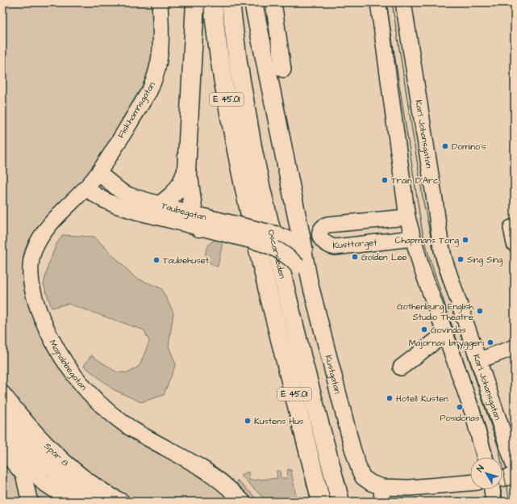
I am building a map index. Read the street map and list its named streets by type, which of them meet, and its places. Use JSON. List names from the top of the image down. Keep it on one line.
{"streets":{"highway":["E 45.01","Oscarsleden"],"street":["Fiskhamnsgatan","Karl Johansgatan","Taubegatan","Kusttorget","Majnabbegatan","Kustgatan","Spår 8"]},"crossings":[["Fiskhamnsgatan","Taubegatan"],["Fiskhamnsgatan","Majnabbegatan"],["Taubegatan","Majnabbegatan"],["Taubegatan","Kustgatan"]],"places":["Domino's","Train D'Arc","Chapmans Torg","Golden Lee","Sing Sing","Taubehuset","Gothenburg English Studio Theatre","Govindas","Majornas bryggeri","Hotell Kusten","Posidonas","Kustens Hus"],"north":"top left"}
